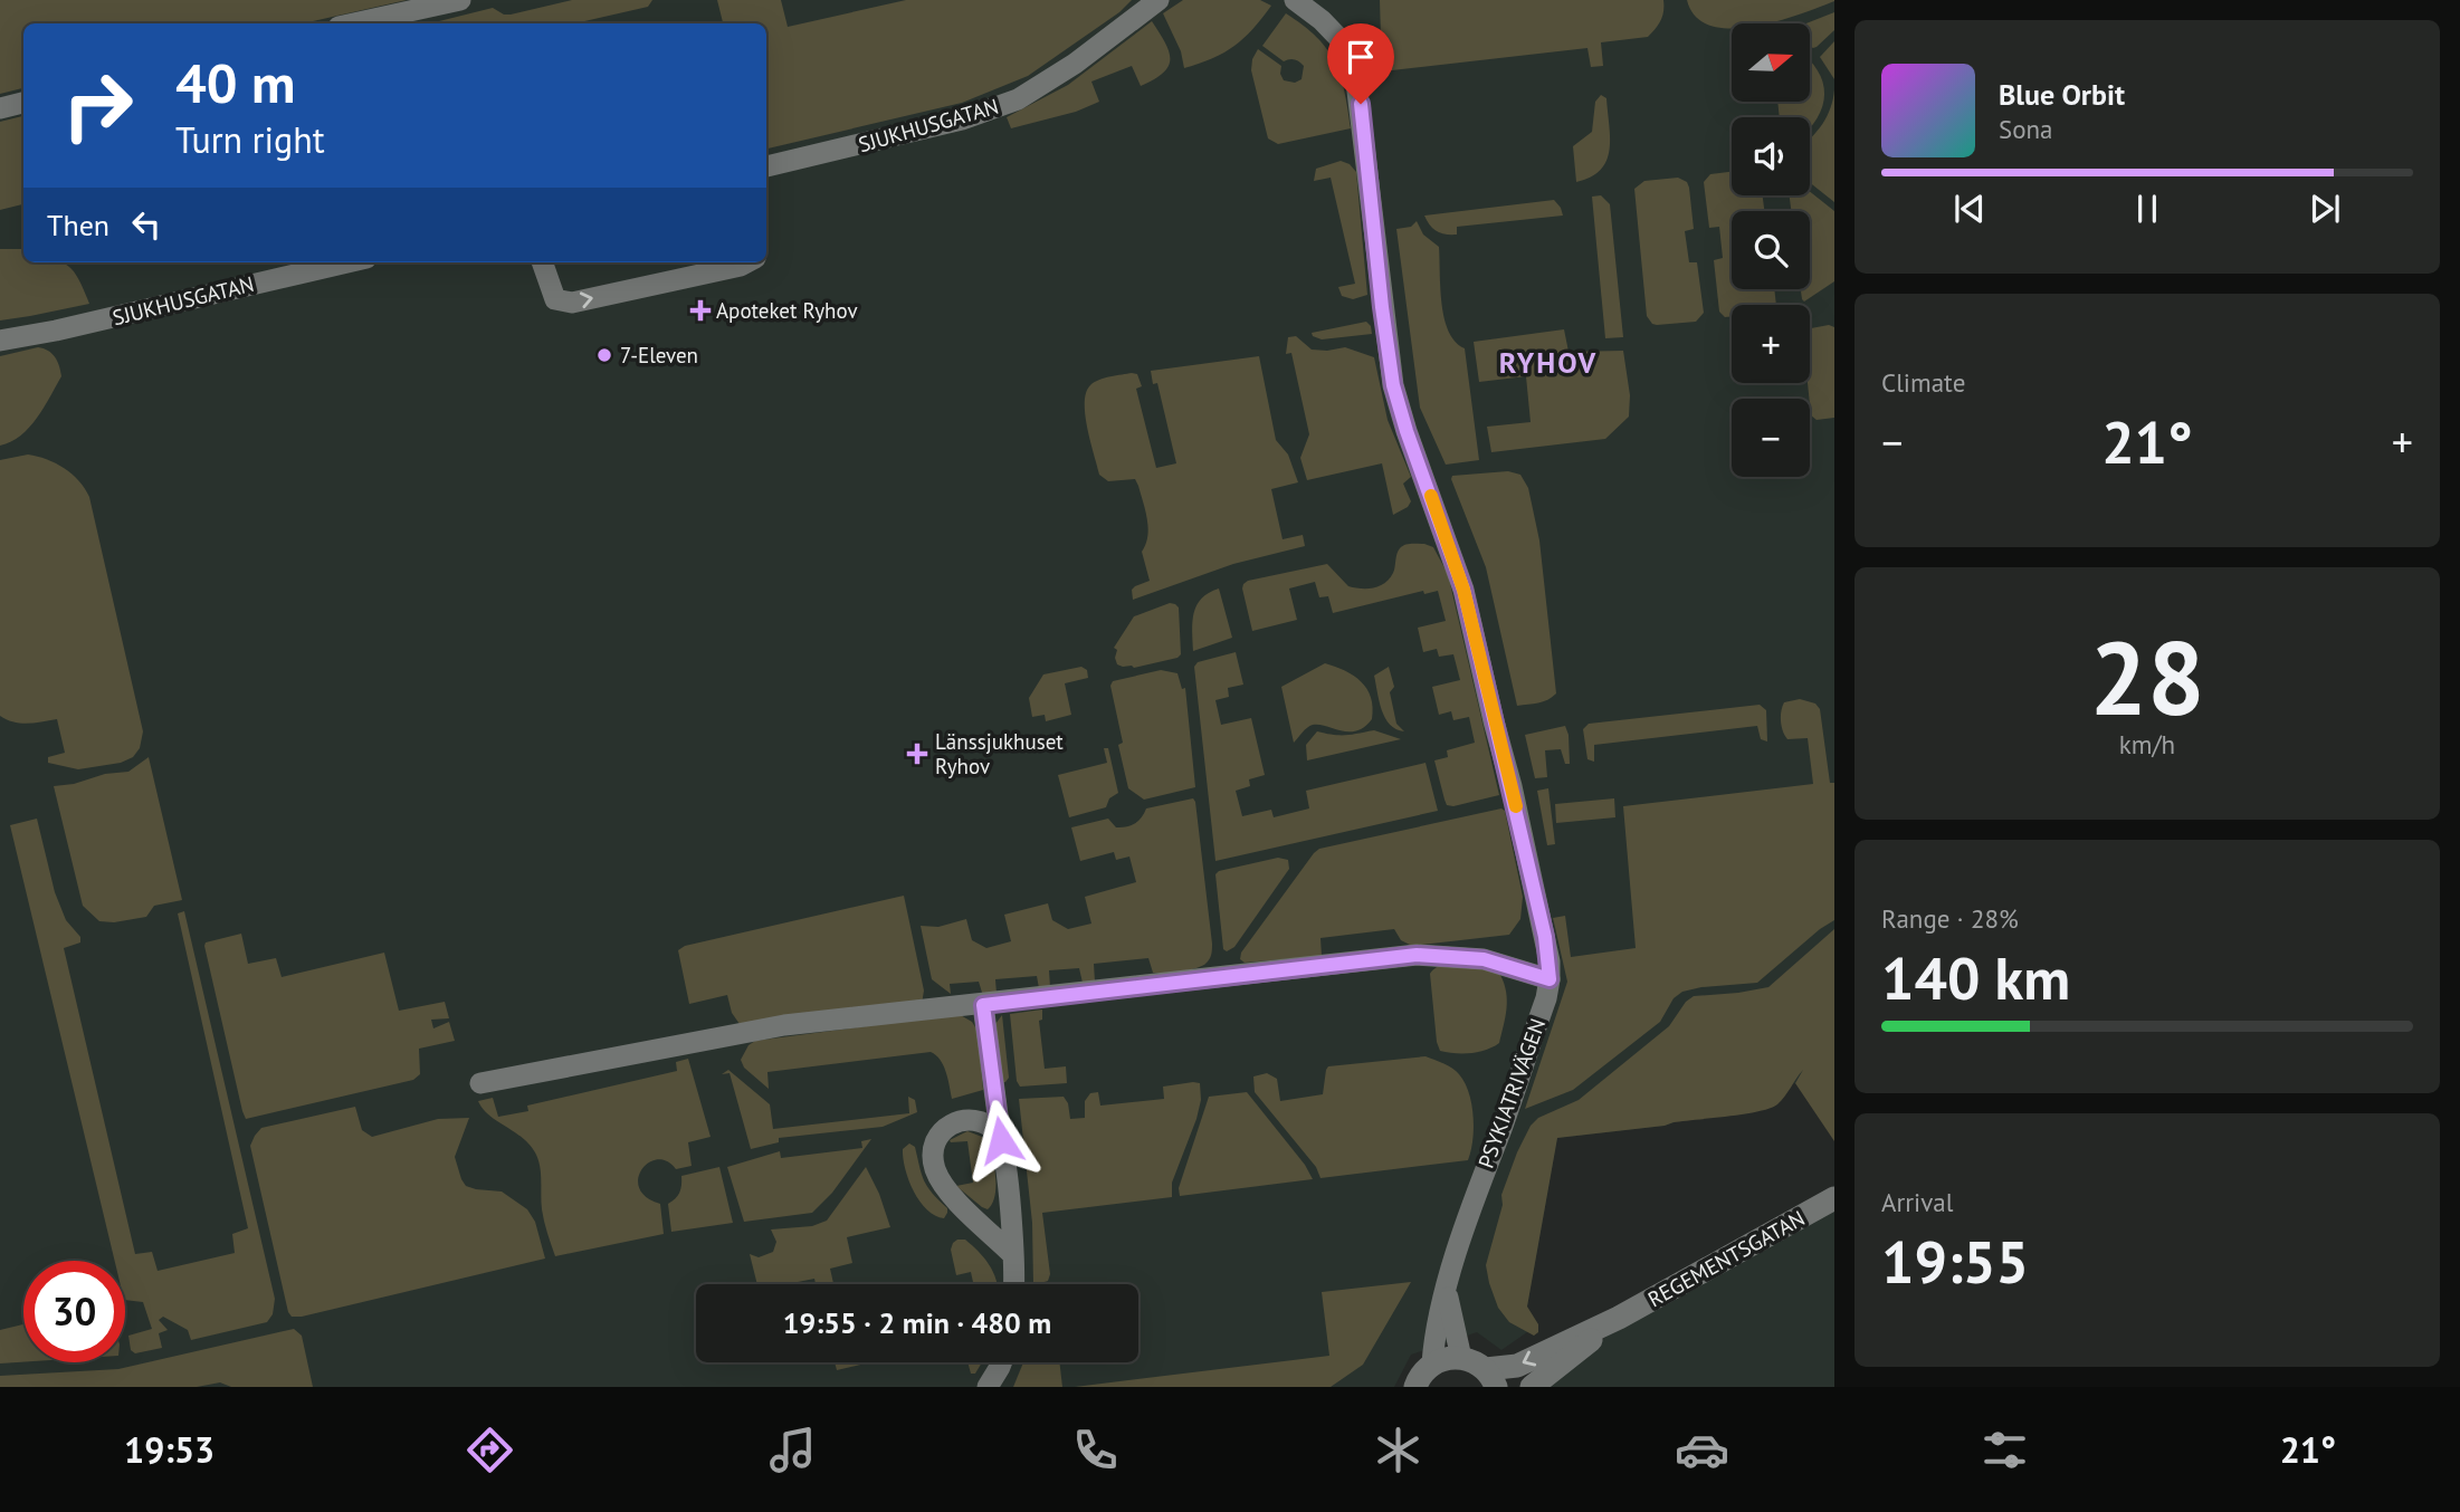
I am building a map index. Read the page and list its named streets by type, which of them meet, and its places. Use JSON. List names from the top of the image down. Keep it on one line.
{"streets":{"street":["SJUKHUSGATAN","PSYKIATRIVÄGEN","REGEMENTSGATAN"]},"districts":["RYHOV"],"places":{"health":["Apoteket Ryhov","Länssjukhuset Ryhov"],"other":["7-Eleven"]},"north":"right","page":{"map_buttons":["+","−"],"turn":["40 m","Turn right"],"song":["Blue Orbit","Sona"],"then":"Then","tile":["Climate",["28","km/h"],["Range · 28%","140 km"],["Arrival","19:55"]],"heat":["−","21°","+"],"limit":"30","trip":"19:55 · 2 min · 480 m","tabs":["19:53","21°"]}}
